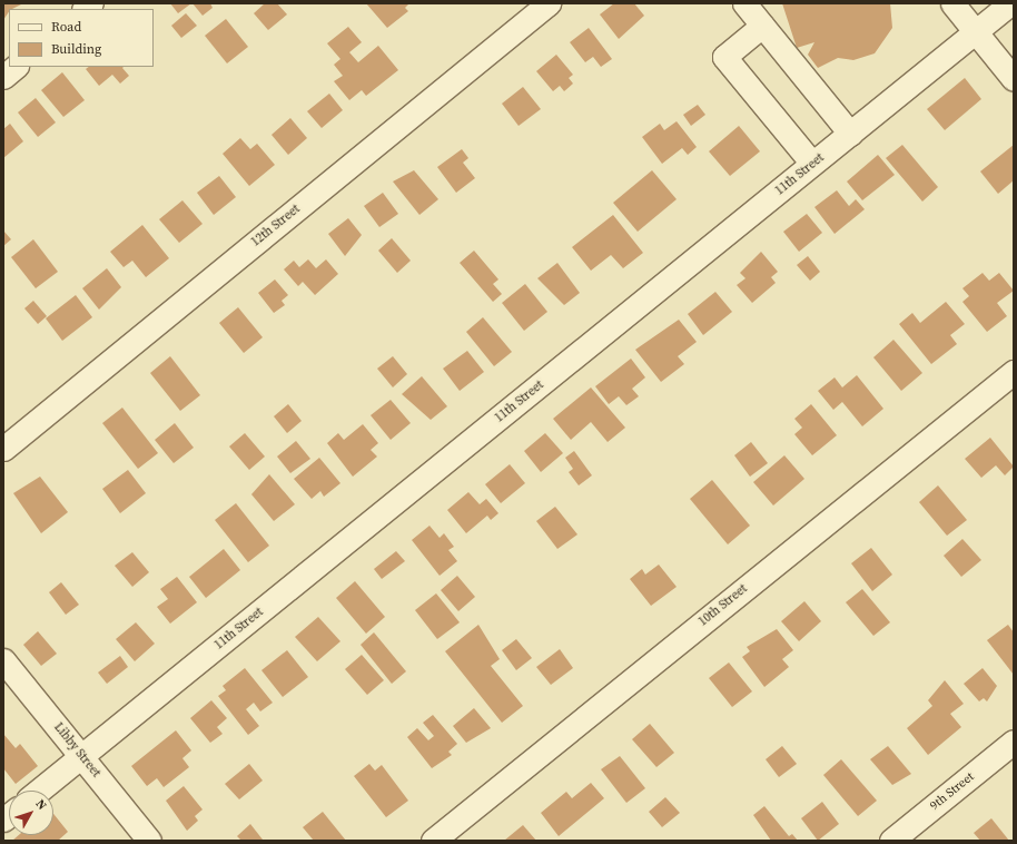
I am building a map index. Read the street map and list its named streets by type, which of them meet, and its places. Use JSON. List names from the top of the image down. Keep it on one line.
{"streets":{"street":["11th Street","12th Street","10th Street","Libby Street","9th Street"]},"crossings":[["11th Street","Libby Street"]],"legend":["Road","Building"],"north":"top right"}
